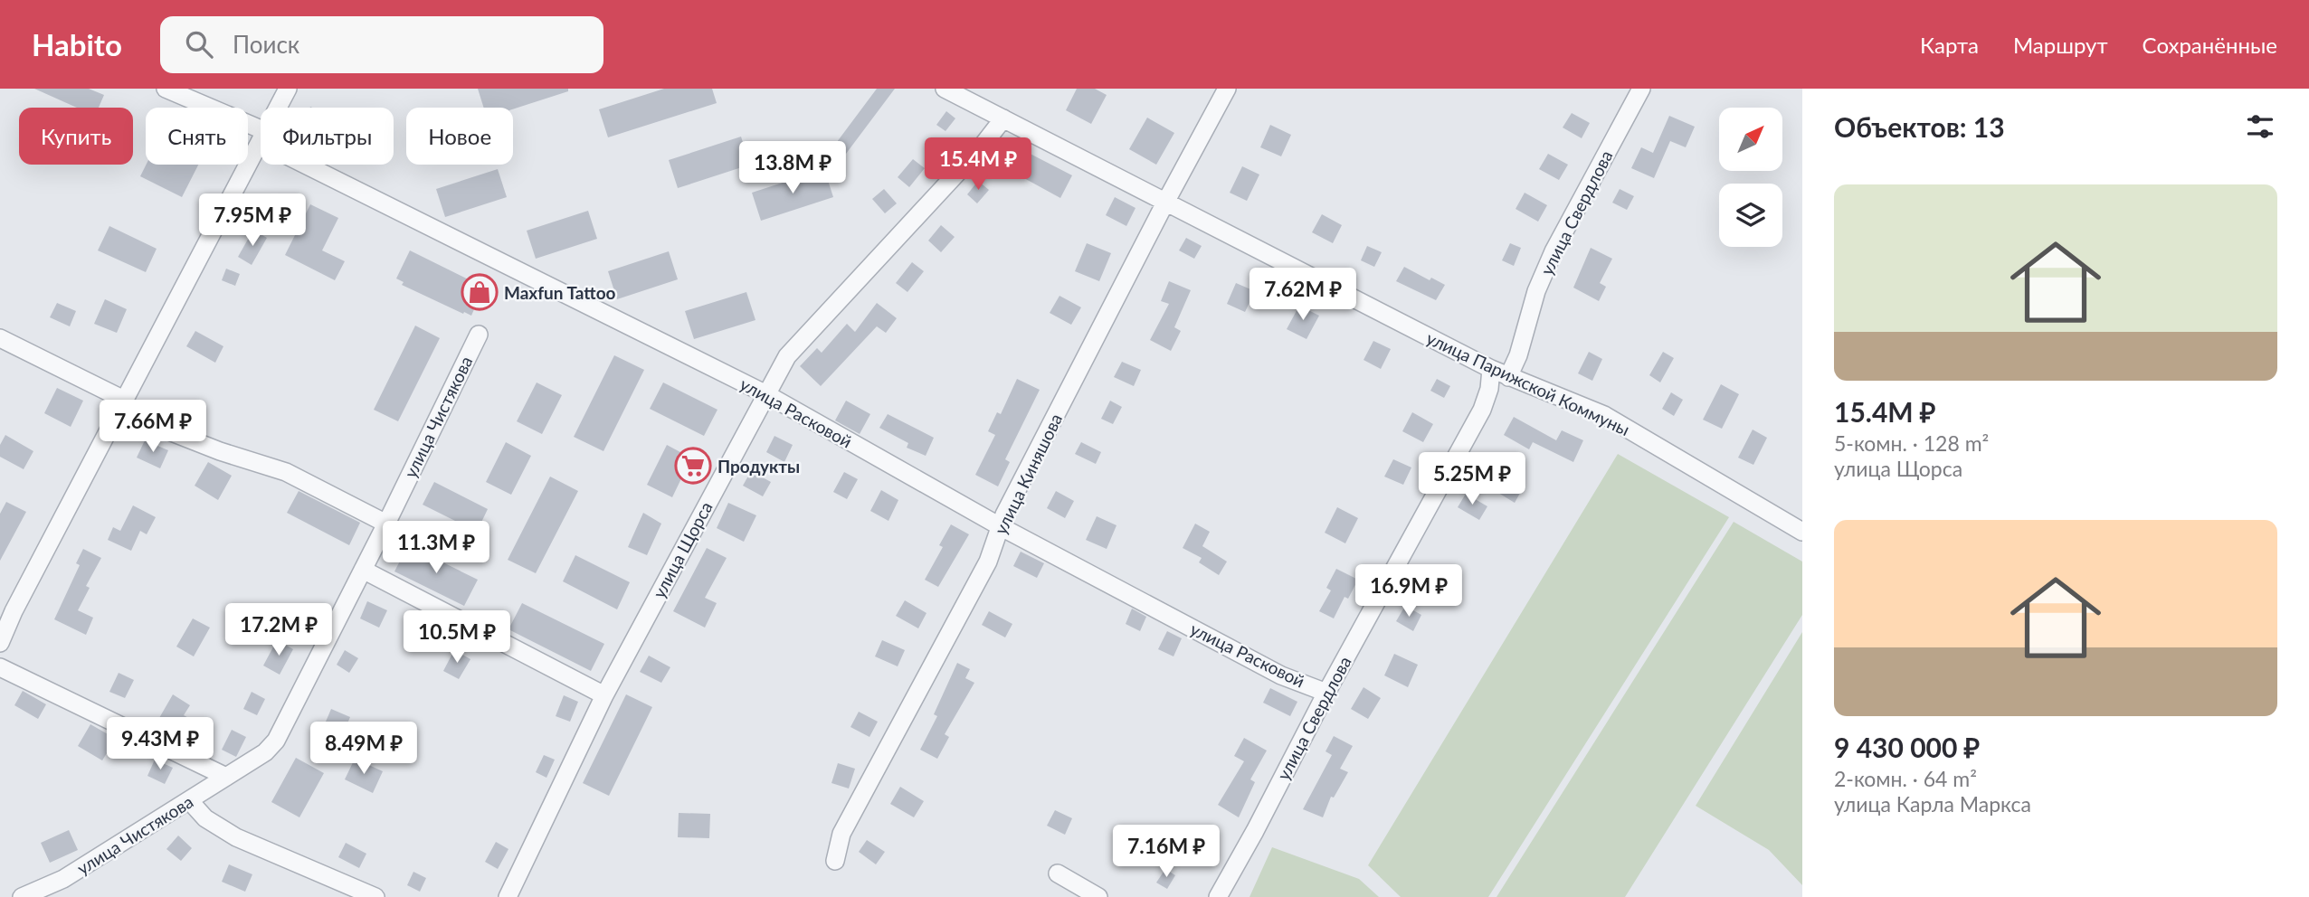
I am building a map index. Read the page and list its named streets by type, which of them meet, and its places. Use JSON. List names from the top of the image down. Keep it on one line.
{"streets":{"street":["улица Свердлова","улица Парижской Коммуны","улица Расковой","улица Чистякова","улица Киняшова","улица Щорса"]},"crossings":[["улица Свердлова","улица Парижской Коммуны"],["улица Свердлова","улица Расковой"],["улица Парижской Коммуны","улица Киняшова"],["улица Парижской Коммуны","улица Щорса"],["улица Расковой","улица Киняшова"],["улица Расковой","улица Щорса"]],"places":{"shop":["Maxfun Tattoo"],"supermarket":["Продукты"]},"north":"top right","page":{"header":"Habito","search":"Поиск","nav":["Карта","Маршрут","Сохранённые"],"heading":"Объектов: 13","chip":["Купить","Снять","Фильтры","Новое"],"price":["15.4M ₽","13.8M ₽","7.95M ₽","7.62M ₽","7.66M ₽","5.25M ₽","11.3M ₽","16.9M ₽","17.2M ₽","10.5M ₽","9.43M ₽","8.49M ₽","7.16M ₽"],"list":[{"name":"15.4M ₽","note":"5-комн. · 128 m² · улица Щорса"},{"name":"9 430 000 ₽","note":"2-комн. · 64 m² · улица Карла Маркса"}]}}
